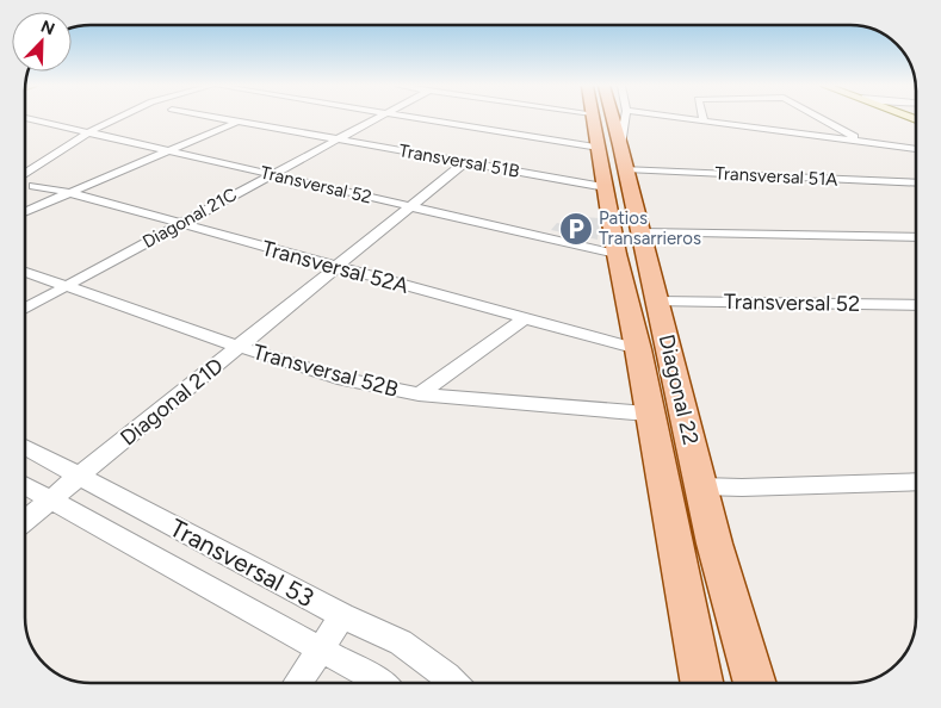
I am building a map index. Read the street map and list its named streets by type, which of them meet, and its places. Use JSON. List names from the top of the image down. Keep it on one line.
{"streets":{"main road":["Diagonal 22"],"street":["Transversal 51B","Transversal 51A","Transversal 52","Diagonal 21C","Transversal 52A","Transversal 52B","Diagonal 21D","Transversal 53"]},"crossings":[["Transversal 51B","Transversal 51A"],["Transversal 51B","Diagonal 21C"],["Transversal 51B","Diagonal 22"],["Transversal 51B","Diagonal 21D"],["Transversal 51A","Diagonal 22"],["Transversal 52","Diagonal 21C"],["Transversal 52","Diagonal 22"],["Transversal 52","Diagonal 21D"],["Diagonal 21C","Transversal 52A"],["Diagonal 21C","Transversal 52B"],["Transversal 52A","Diagonal 22"],["Transversal 52A","Diagonal 21D"],["Transversal 52B","Diagonal 22"],["Transversal 52B","Diagonal 21D"],["Diagonal 21D","Transversal 53"]],"places":{"parking":["Patios Transarrieros"]},"north":"top right"}
